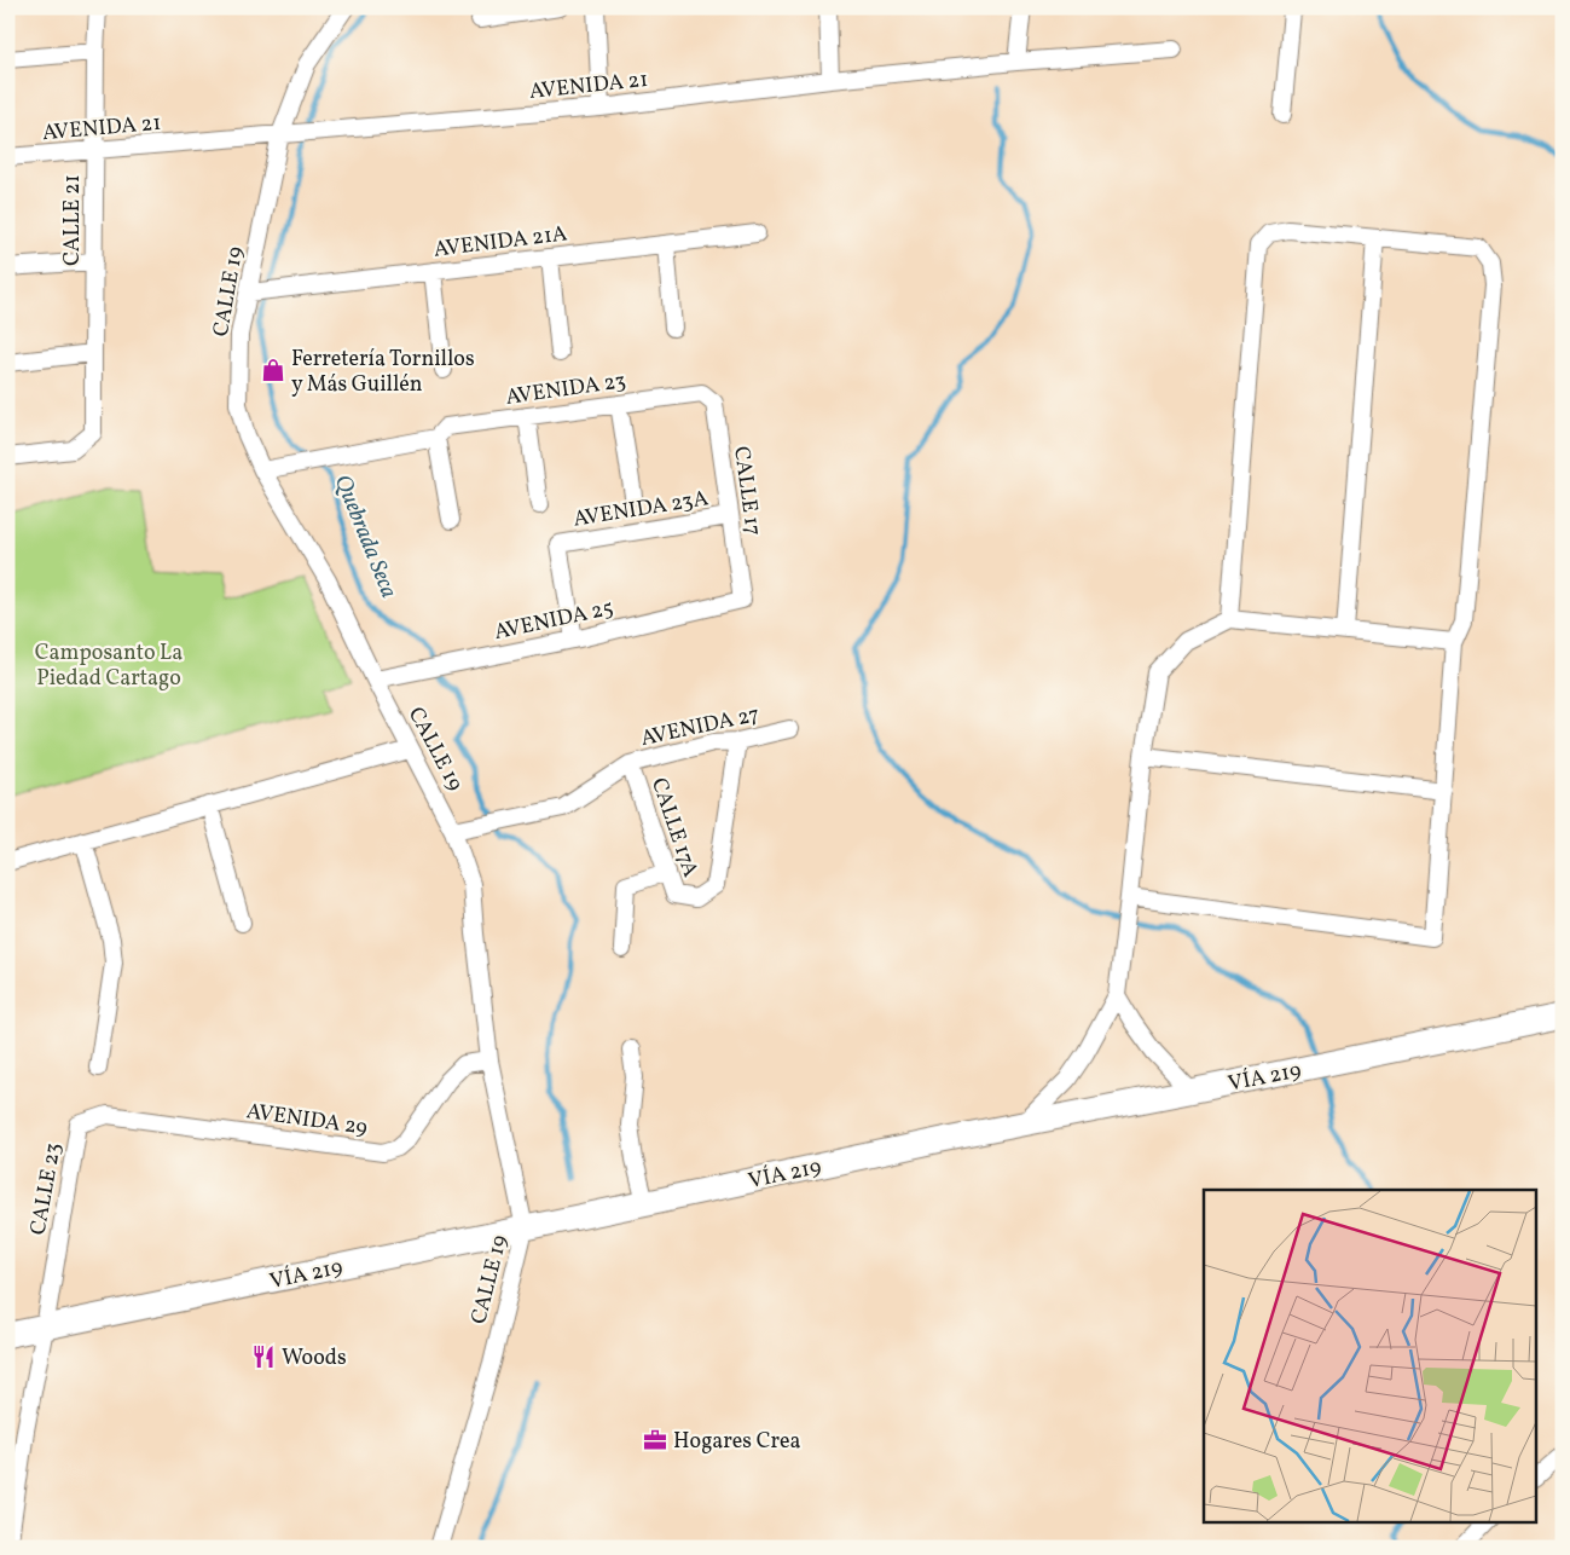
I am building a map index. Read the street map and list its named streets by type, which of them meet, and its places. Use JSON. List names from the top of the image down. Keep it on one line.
{"streets":{"main road":["VÍA 219"],"street":["AVENIDA 21","CALLE 21","AVENIDA 21A","CALLE 19","AVENIDA 23","CALLE 17","AVENIDA 23A","AVENIDA 25","AVENIDA 27","CALLE 17A","AVENIDA 29","CALLE 23"]},"crossings":[["AVENIDA 21","CALLE 21"],["AVENIDA 21","CALLE 19"],["AVENIDA 21A","CALLE 19"],["CALLE 19","AVENIDA 23"],["CALLE 19","AVENIDA 25"],["CALLE 19","AVENIDA 27"],["CALLE 19","VÍA 219"],["CALLE 19","AVENIDA 29"],["AVENIDA 23","CALLE 17"],["CALLE 17","AVENIDA 23A"],["CALLE 17","AVENIDA 25"],["AVENIDA 23A","AVENIDA 25"],["AVENIDA 27","CALLE 17A"],["VÍA 219","CALLE 23"],["AVENIDA 29","CALLE 23"]],"water":["Quebrada Seca"],"parks":["Camposanto La Piedad Cartago"],"places":{"shop":["Ferretería Tornillos y Más Guillén"],"restaurant":["Woods"],"office":["Hogares Crea"]}}
